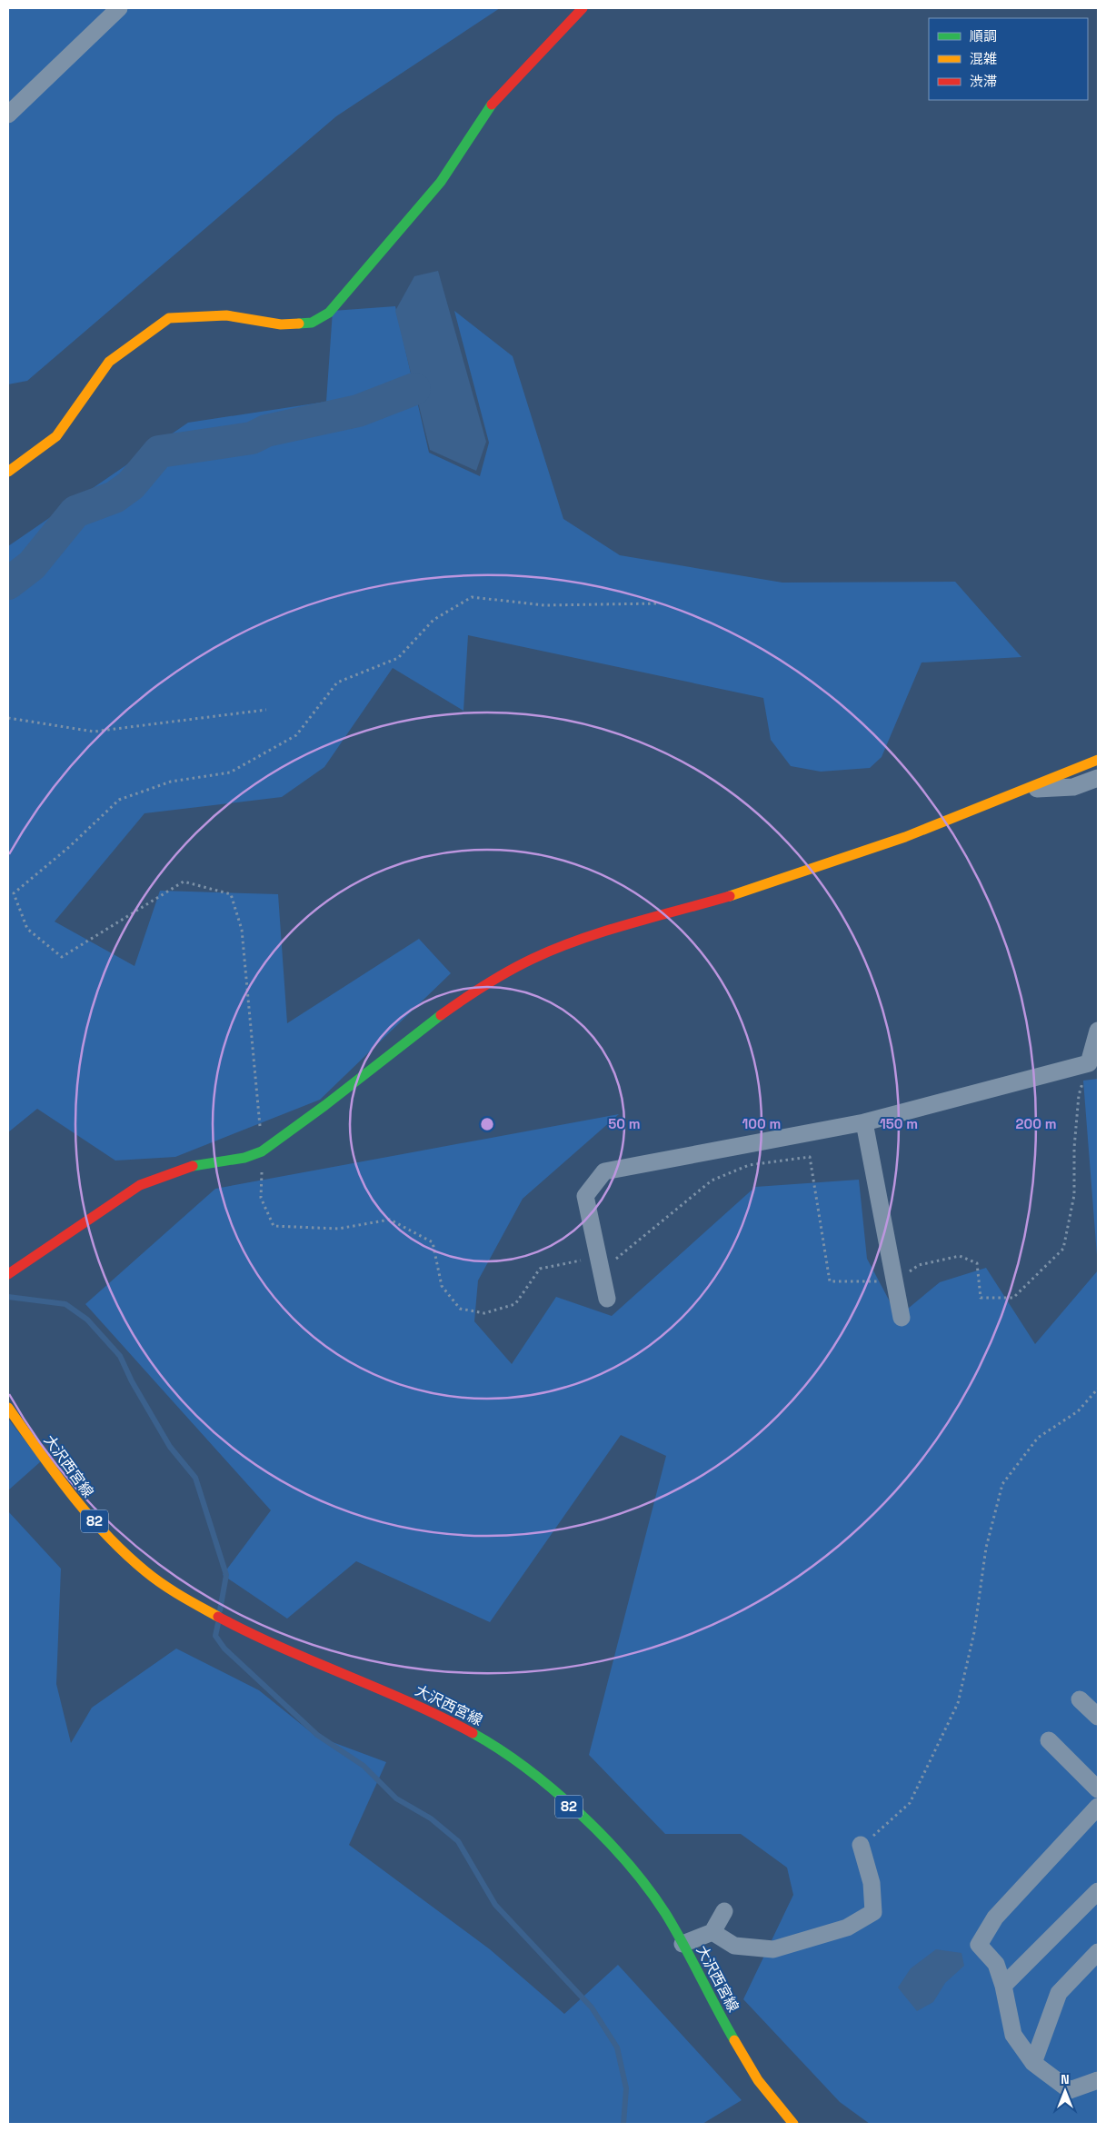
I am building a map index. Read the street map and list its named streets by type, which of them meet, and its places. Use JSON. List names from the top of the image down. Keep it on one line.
{"streets":{"street":["大沢西宮線","82"]},"legend":["順調","混雑","渋滞"],"north":"top","rings":["50 m","100 m","150 m","200 m"]}
